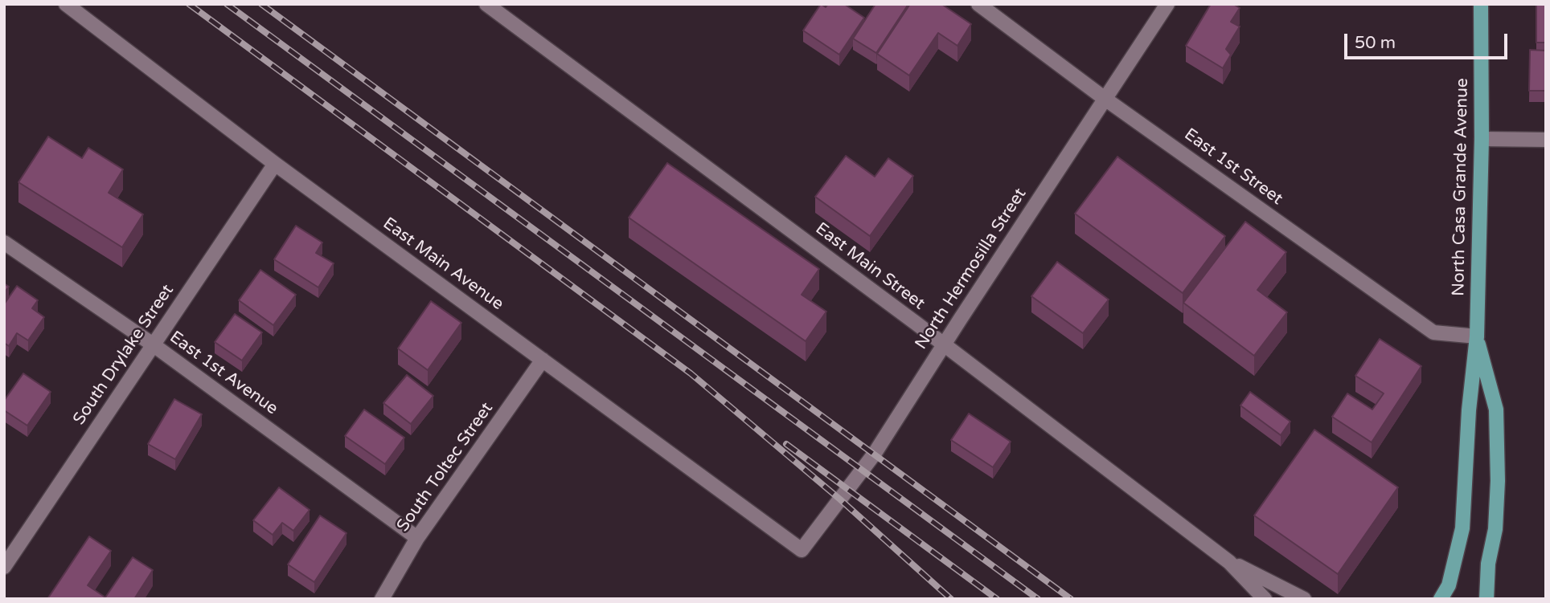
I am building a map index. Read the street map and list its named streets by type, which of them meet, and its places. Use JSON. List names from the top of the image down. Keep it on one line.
{"streets":{"main road":["North Casa Grande Avenue"],"street":["East 1st Street","East Main Avenue","East Main Street","North Hermosilla Street","South Drylake Street","East 1st Avenue","South Toltec Street"]},"crossings":[["East 1st Street","North Casa Grande Avenue"],["East 1st Street","North Hermosilla Street"],["East Main Avenue","North Hermosilla Street"],["East Main Avenue","South Drylake Street"],["East Main Avenue","South Toltec Street"],["East Main Street","North Hermosilla Street"],["South Drylake Street","East 1st Avenue"],["East 1st Avenue","South Toltec Street"]],"scale_bar":"50 m"}
